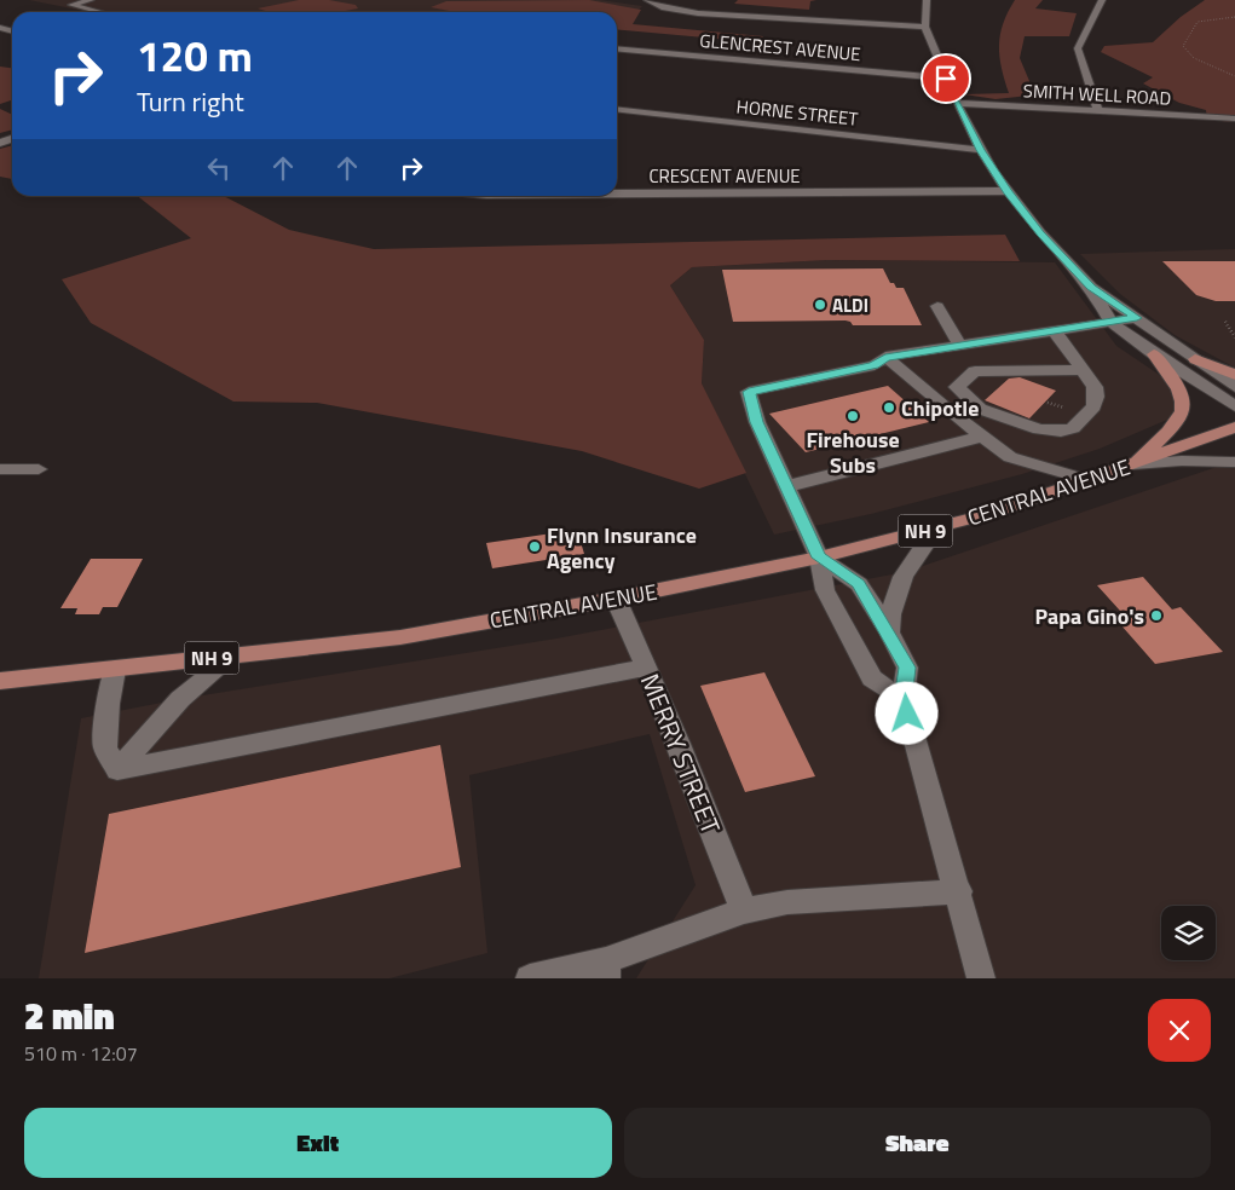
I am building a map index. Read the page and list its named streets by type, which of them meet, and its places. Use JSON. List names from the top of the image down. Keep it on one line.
{"streets":{"main road":["CENTRAL AVENUE","NH 9"],"street":["GLENCREST AVENUE","SMITH WELL ROAD","HORNE STREET","CRESCENT AVENUE","MERRY STREET"]},"crossings":[["CENTRAL AVENUE","MERRY STREET"]],"places":["ALDI","Chipotle","Firehouse Subs","Flynn Insurance Agency","Papa Gino's"],"page":{"turn":["120 m","Turn right"],"heading":["2 min","510 m · 12:07"],"buttons":["Exit","Share"]}}
